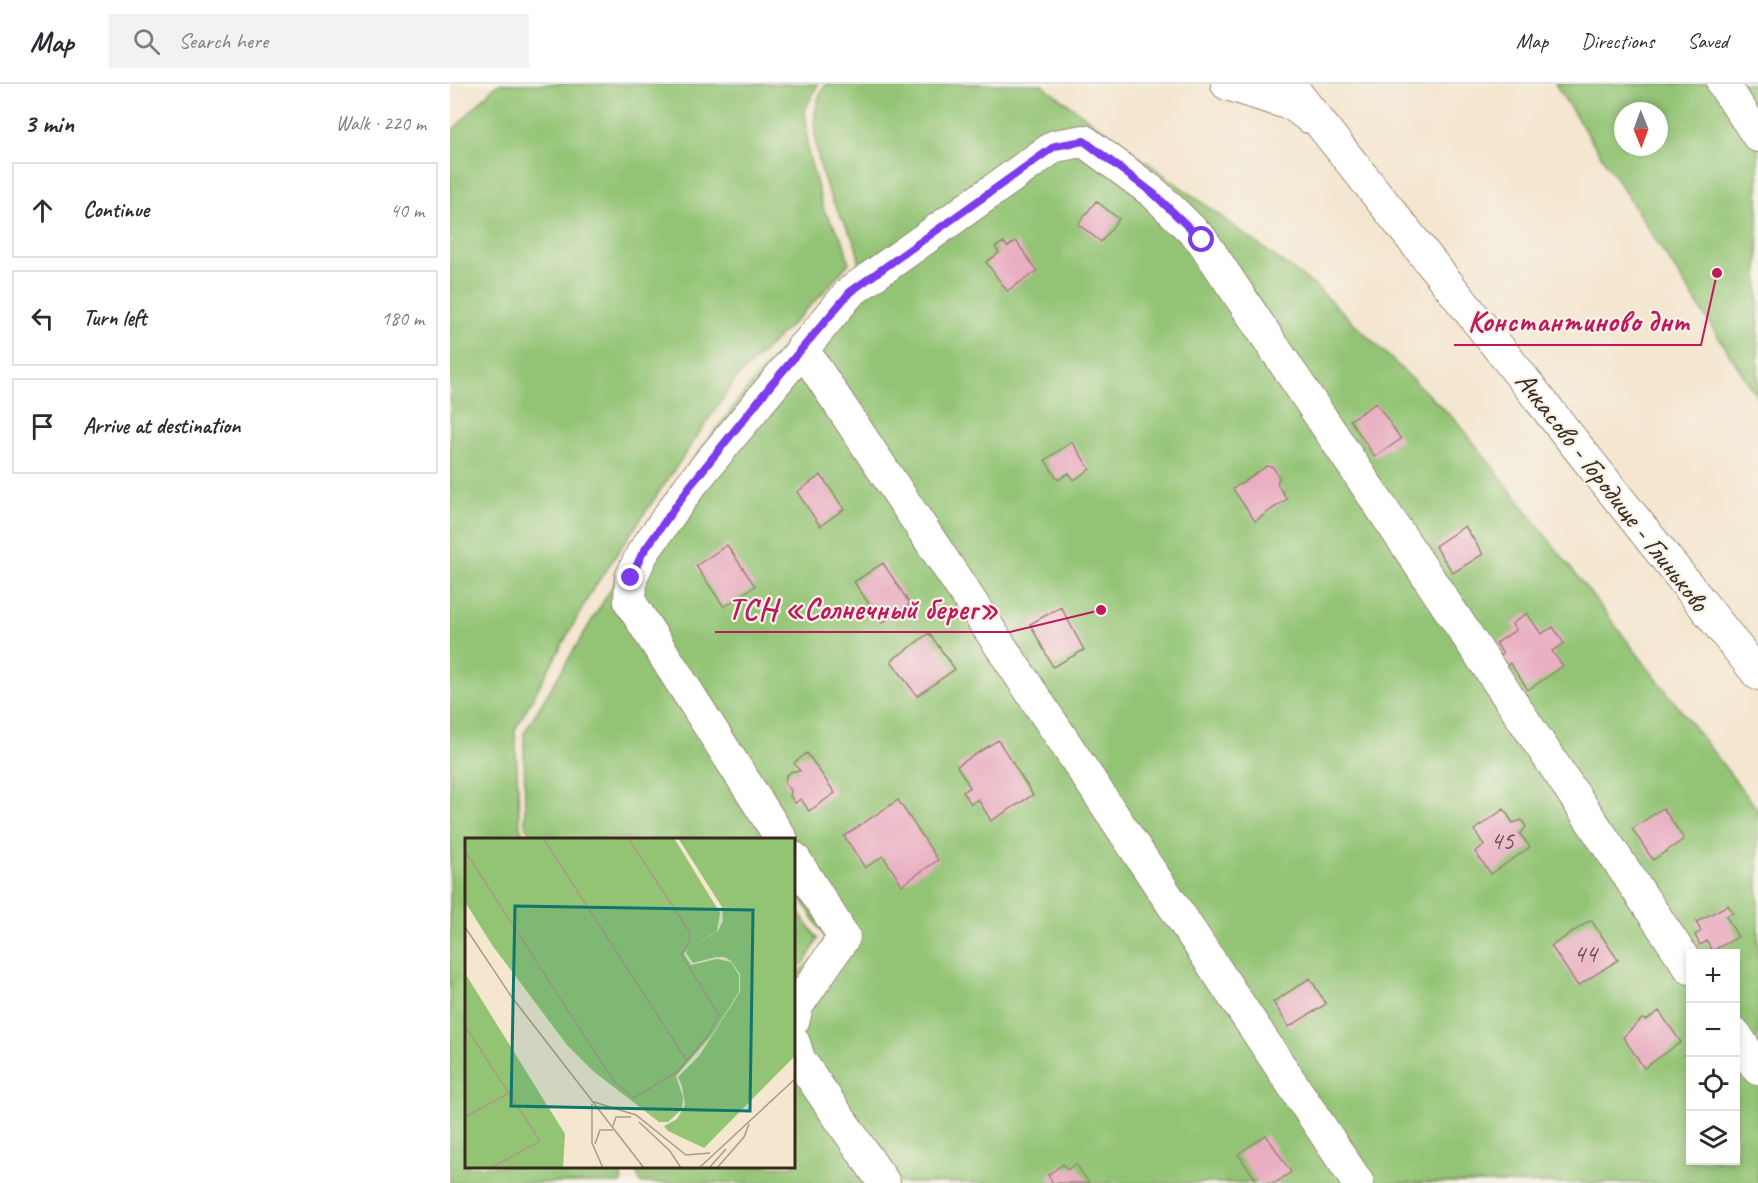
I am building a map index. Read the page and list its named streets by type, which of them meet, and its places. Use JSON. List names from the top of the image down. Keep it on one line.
{"streets":{"street":["Ачкасово - Городище - Глиньково"]},"places":["Константиново днт","ТСН «Солнечный берег»"],"house_numbers":["45","44"],"north":"bottom","page":{"header":"Map","search":"Search here","nav":["Map","Directions","Saved"],"heading":["3 min","Walk · 220 m"],"list":[["Continue","40 m"],["Turn left","180 m"],"Arrive at destination"],"map_buttons":["+","−"]}}
